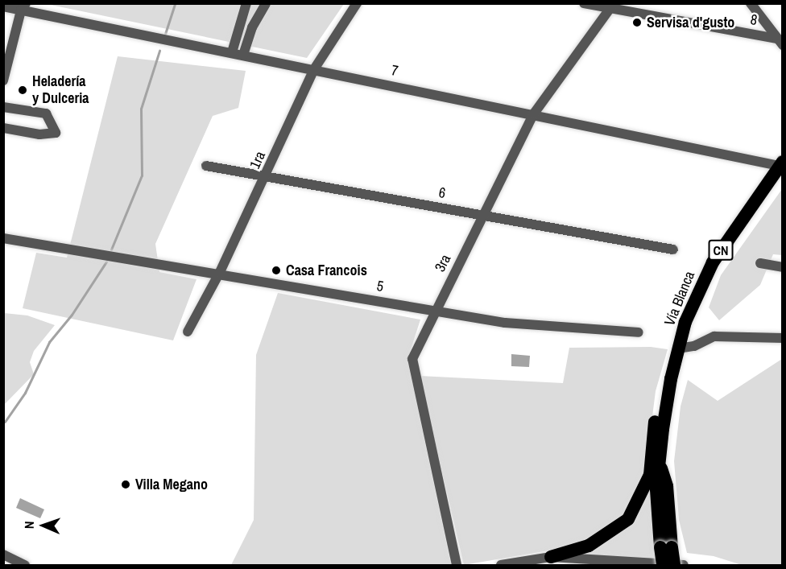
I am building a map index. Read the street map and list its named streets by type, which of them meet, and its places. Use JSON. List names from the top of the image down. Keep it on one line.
{"streets":{"highway":["CN","Vía Blanca"],"street":["8","7","1ra","6","3ra","5"]},"crossings":[["8","3ra"],["7","1ra"],["7","3ra"],["7","Vía Blanca"],["1ra","6"],["1ra","5"],["6","3ra"],["3ra","5"]],"places":["Servisa d'gusto","Heladería y Dulceria","Casa Francois","Villa Megano"],"north":"left"}
